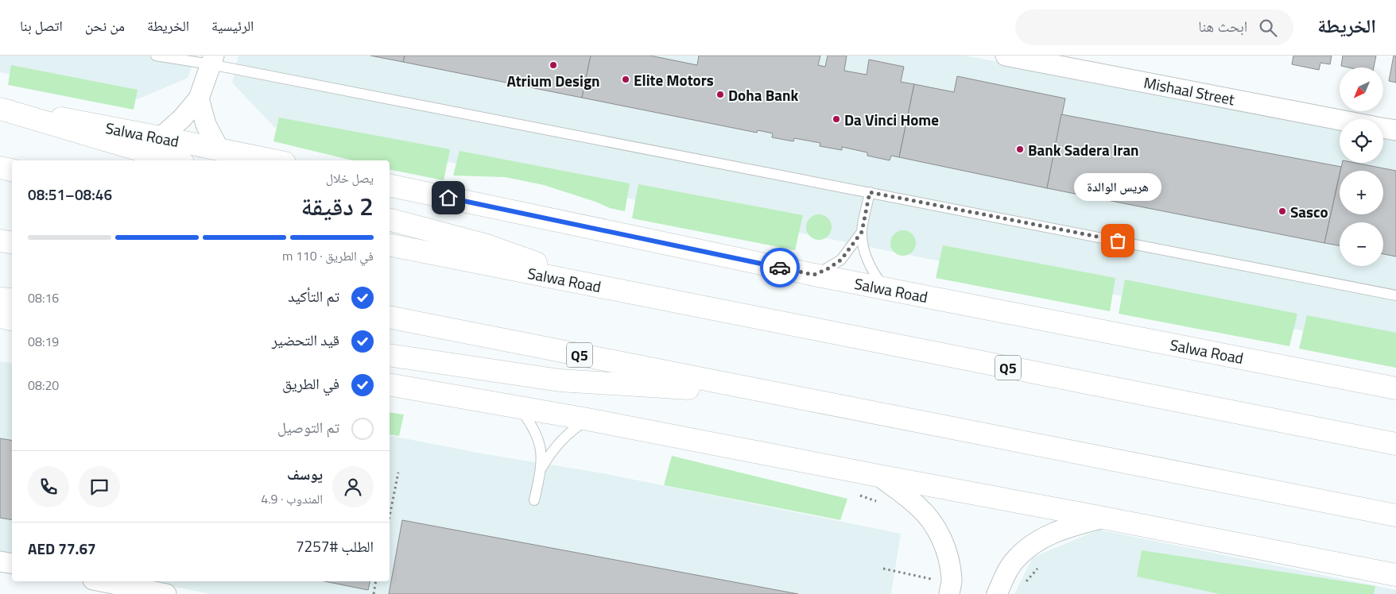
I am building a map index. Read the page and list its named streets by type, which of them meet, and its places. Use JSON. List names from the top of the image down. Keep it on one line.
{"streets":{"main road":["Salwa Road","Q5"],"street":["Mishaal Street"]},"places":["Atrium Design","Elite Motors","Doha Bank","Da Vinci Home","Bank Sadera Iran","Sasco","هريس الوالدة"],"north":"bottom left","page":{"header":"الخريطة","search":"ابحث هنا","nav":["الرئيسية","الخريطة","من نحن","اتصل بنا"],"map_buttons":["+","−"],"heading":["2 دقيقة","يصل خلال","08:46–08:51"],"panel":["يوسف","المندوب · 4.9","الطلب #7257","AED 77.67"],"bubble":"هريس الوالدة","bar":"في الطريق · 110 m","list":[["تم التأكيد","08:16"],["قيد التحضير","08:19"],["في الطريق","08:20"],"تم التوصيل"]}}
